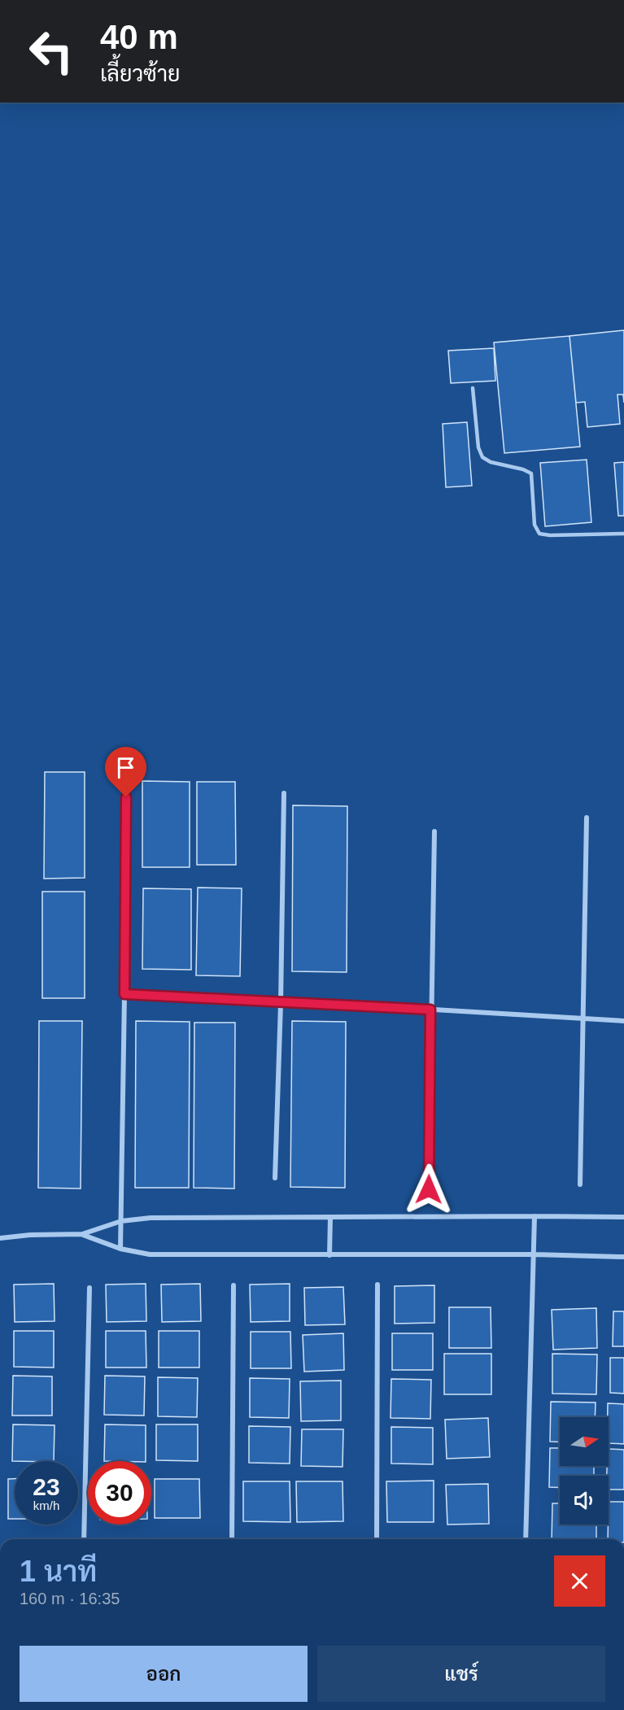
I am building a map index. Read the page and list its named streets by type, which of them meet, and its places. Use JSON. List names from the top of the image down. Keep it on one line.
{"north":"right","page":{"turn":["40 m","เลี้ยวซ้าย"],"speed":"23 km/h","limit":"30","heading":["1 นาที","160 m · 16:35"],"buttons":["ออก","แชร์"]}}
